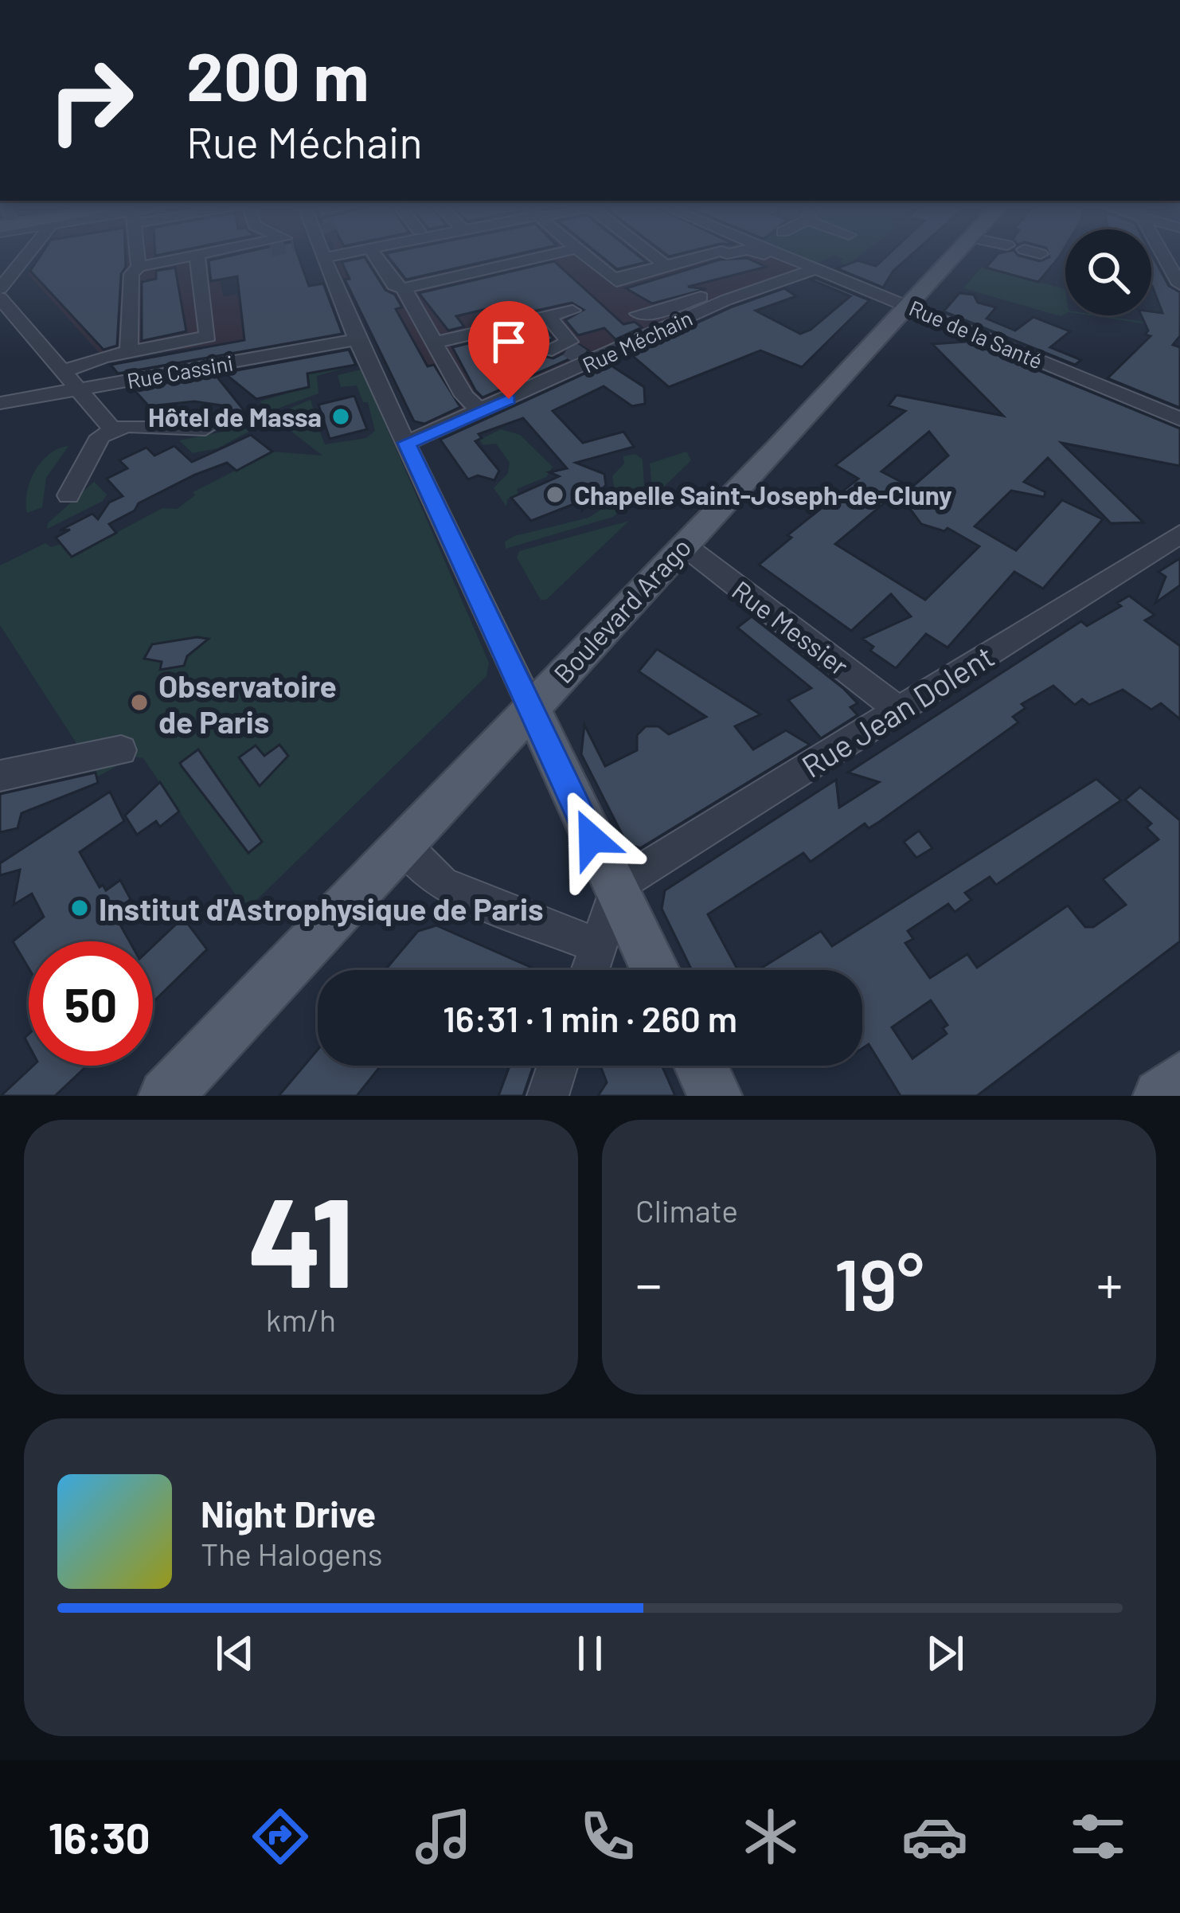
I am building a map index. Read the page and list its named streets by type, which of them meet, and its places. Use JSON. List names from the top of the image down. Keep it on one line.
{"streets":{"main road":["Boulevard Arago"],"street":["Rue de la Santé","Rue Méchain","Rue Cassini","Rue Messier","Rue Jean Dolent"]},"crossings":[["Rue de la Santé","Rue Méchain"],["Rue de la Santé","Boulevard Arago"],["Boulevard Arago","Rue Messier"],["Rue Messier","Rue Jean Dolent"]],"places":["Hôtel de Massa","Chapelle Saint-Joseph-de-Cluny","Observatoire de Paris","Institut d'Astrophysique de Paris"],"page":{"turn":["200 m","Rue Méchain"],"limit":"50","trip":"16:31 · 1 min · 260 m","tile":[["41","km/h"],"Climate"],"heat":["−","19°","+"],"song":["Night Drive","The Halogens"],"tabs":"16:30"}}
